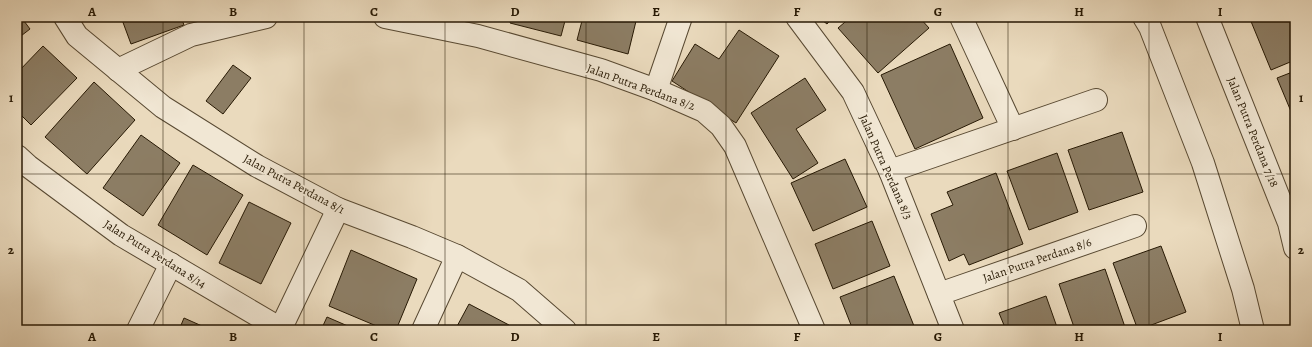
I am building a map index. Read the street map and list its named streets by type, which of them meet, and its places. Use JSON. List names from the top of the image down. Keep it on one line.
{"streets":{"street":["Jalan Putra Perdana 8/2","Jalan Putra Perdana 7/18","Jalan Putra Perdana 8/3","Jalan Putra Perdana 8/1","Jalan Putra Perdana 8/14","Jalan Putra Perdana 8/6"]},"crossings":[["Jalan Putra Perdana 8/3","Jalan Putra Perdana 8/6"]],"grid":{"columns":["A","B","C","D","E","F","G","H","I"],"rows":["1","2"]}}
